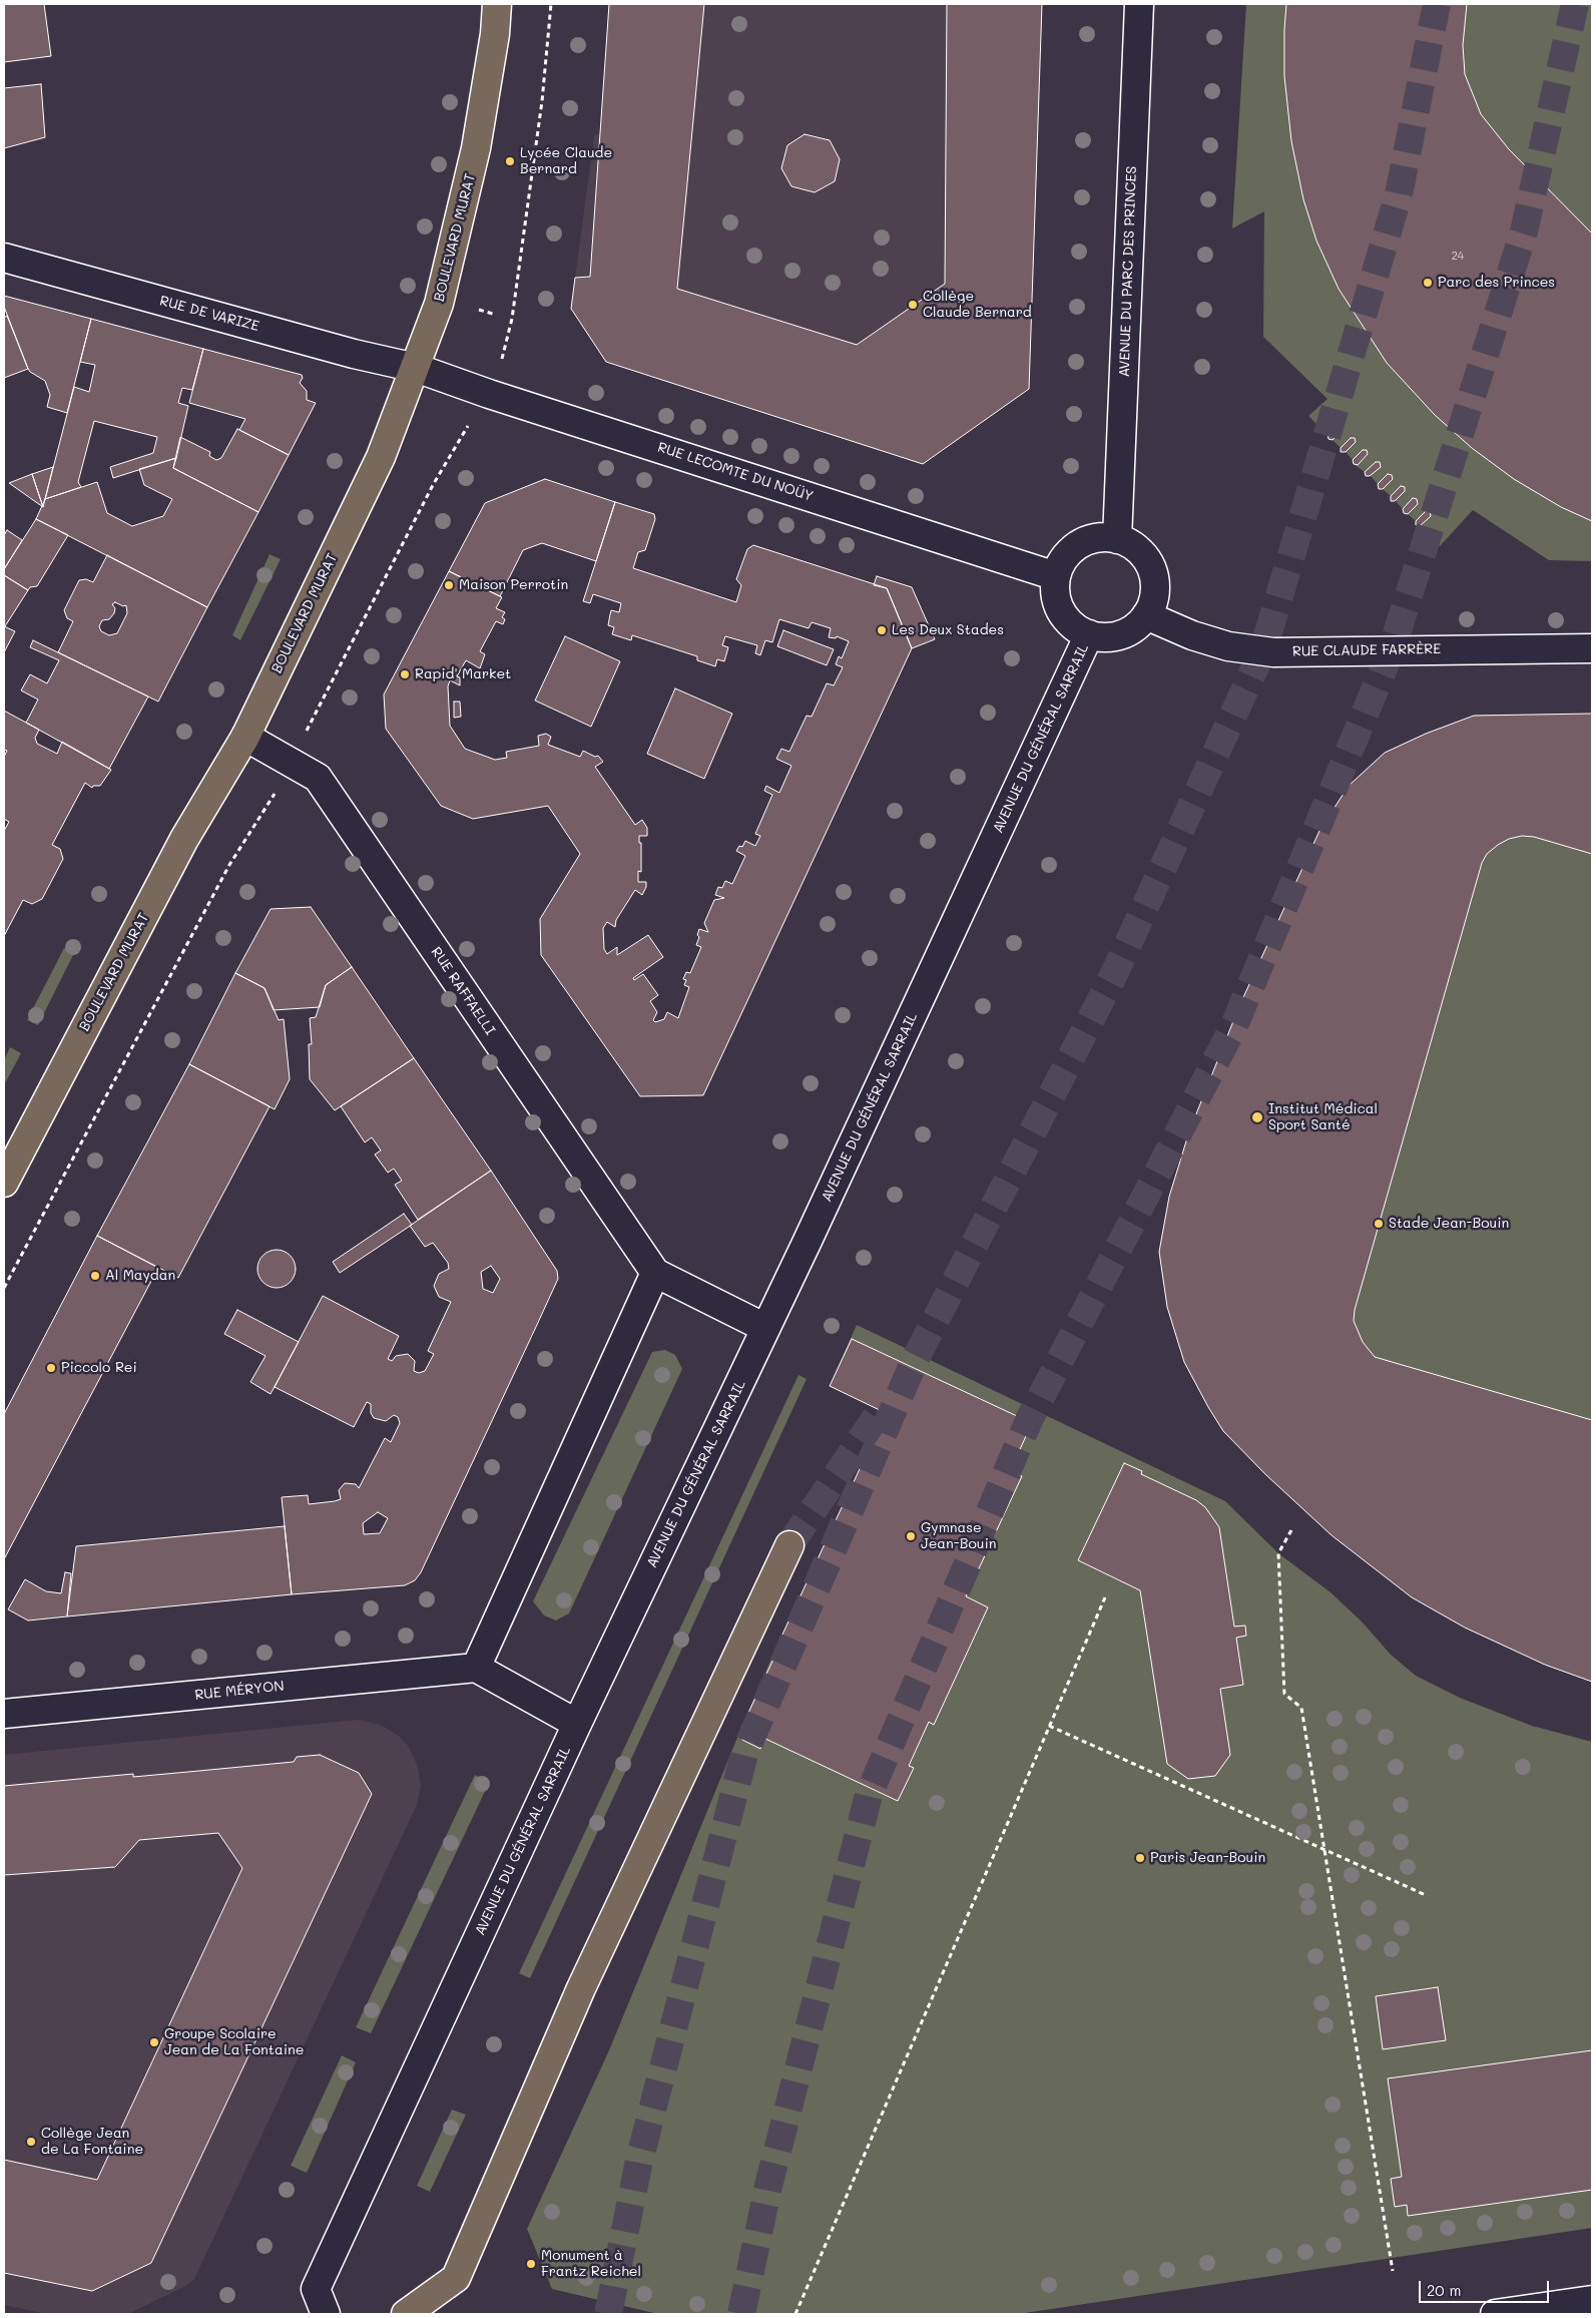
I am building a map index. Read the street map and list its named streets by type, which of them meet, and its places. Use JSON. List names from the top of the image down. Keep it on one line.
{"streets":{"main road":["BOULEVARD MURAT"],"street":["AVENUE DU PARC DES PRINCES","RUE DE VARIZE","RUE LECOMTE DU NOÜY","RUE CLAUDE FARRÈRE","AVENUE DU GÉNÉRAL SARRAIL","RUE RAFFAELLI","RUE MÉRYON"]},"crossings":[["BOULEVARD MURAT","RUE DE VARIZE"],["BOULEVARD MURAT","RUE LECOMTE DU NOÜY"],["BOULEVARD MURAT","RUE RAFFAELLI"],["AVENUE DU PARC DES PRINCES","RUE LECOMTE DU NOÜY"],["AVENUE DU PARC DES PRINCES","RUE CLAUDE FARRÈRE"],["AVENUE DU PARC DES PRINCES","AVENUE DU GÉNÉRAL SARRAIL"],["RUE DE VARIZE","RUE LECOMTE DU NOÜY"],["RUE LECOMTE DU NOÜY","RUE CLAUDE FARRÈRE"],["RUE LECOMTE DU NOÜY","AVENUE DU GÉNÉRAL SARRAIL"],["RUE CLAUDE FARRÈRE","AVENUE DU GÉNÉRAL SARRAIL"]],"places":["Lycée Claude Bernard","Parc des Princes","Collège Claude Bernard","Maison Perrotin","Les Deux Stades","Rapid' Market","Institut Médical Sport Santé","Stade Jean-Bouin","Al Maydan","Piccolo Rei","Gymnase Jean-Bouin","Paris Jean-Bouin","Groupe Scolaire Jean de La Fontaine","Collège Jean de La Fontaine","Monument à Frantz Reichel"],"house_numbers":["24"],"scale_bar":"20 m"}
